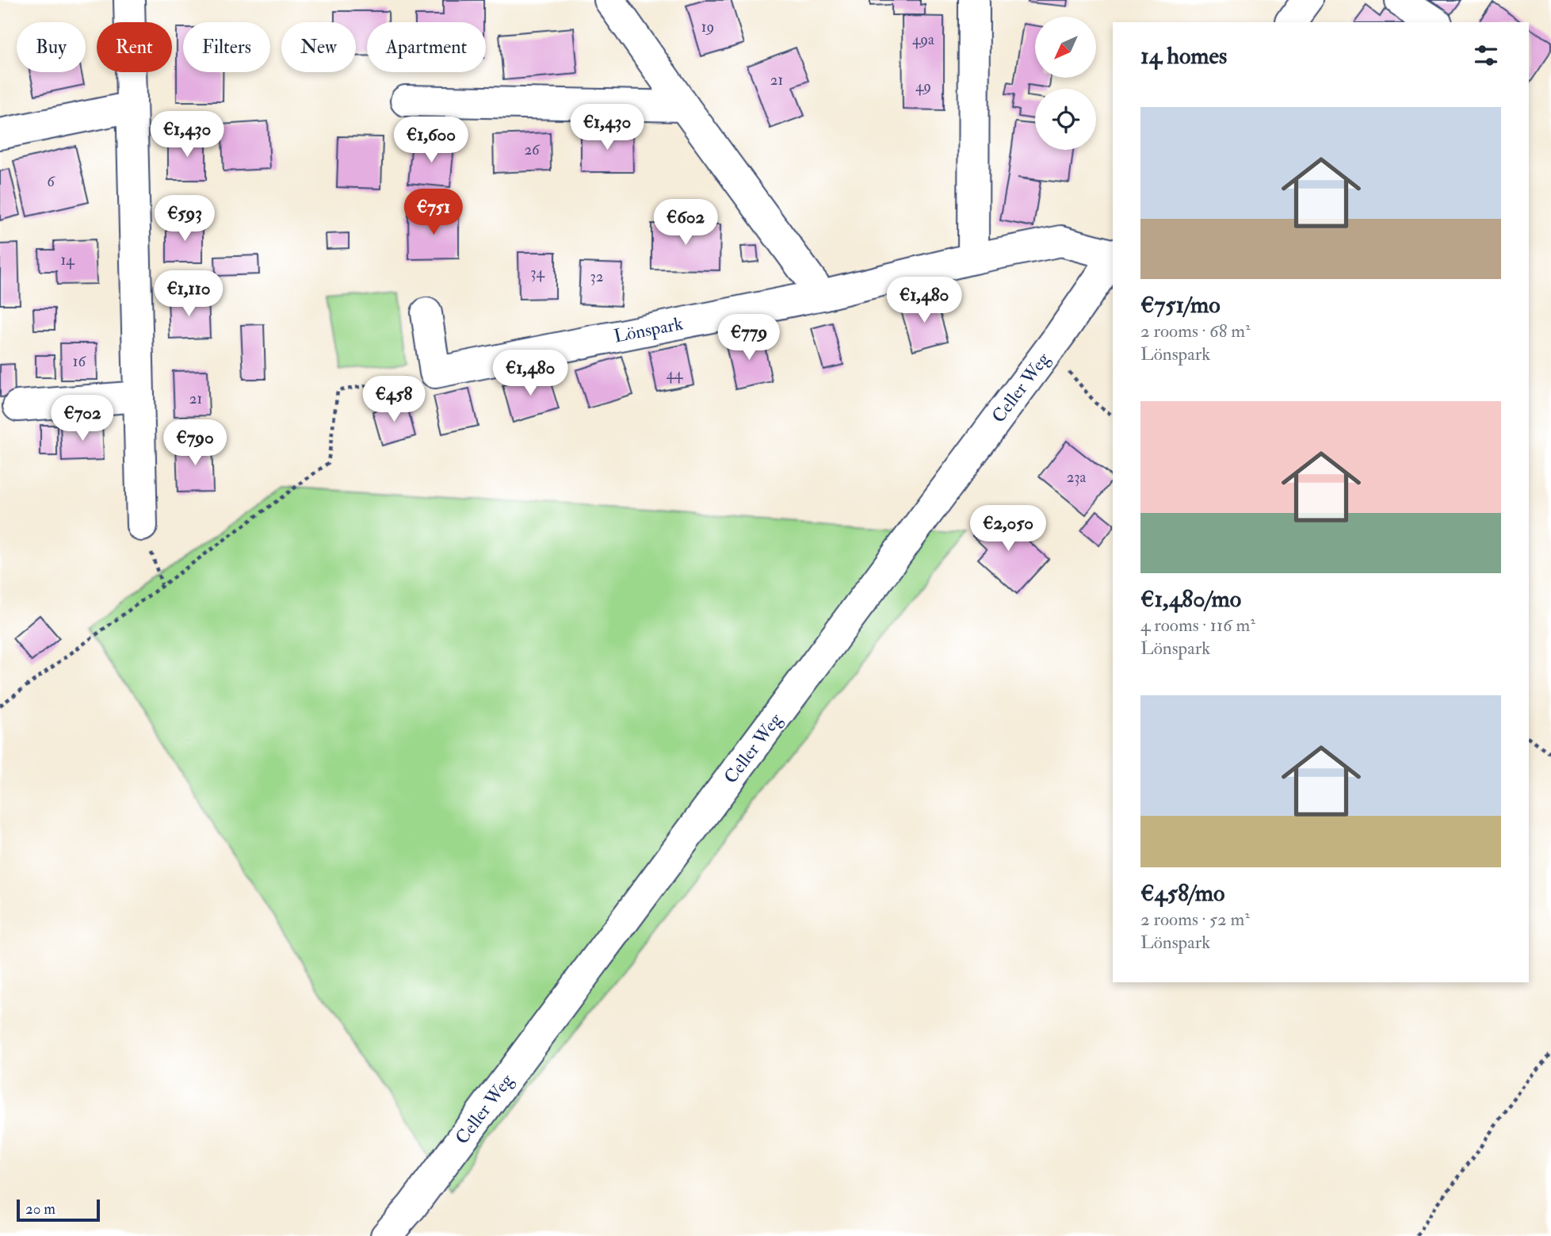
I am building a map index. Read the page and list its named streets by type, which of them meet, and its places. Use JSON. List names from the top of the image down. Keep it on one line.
{"streets":{"street":["Lönspark","Celler Weg"]},"house_numbers":["19","49a","21","49","26","6","14","34","32","16","44","21","23a"],"scale_bar":"20 m","north":"bottom left","page":{"chip":["Buy","Rent","Filters","New","Apartment"],"heading":"14 homes","list":[{"name":"€751/mo","note":"2 rooms · 68 m² · Lönspark"},{"name":"€1,480/mo","note":"4 rooms · 116 m² · Lönspark"},{"name":"€458/mo","note":"2 rooms · 52 m² · Lönspark"}],"price":["€1,430","€1,430","€1,600","€751","€593","€602","€1,110","€1,480","€779","€1,480","€458","€702","€790","€2,050"],"scale":"20 m"}}
